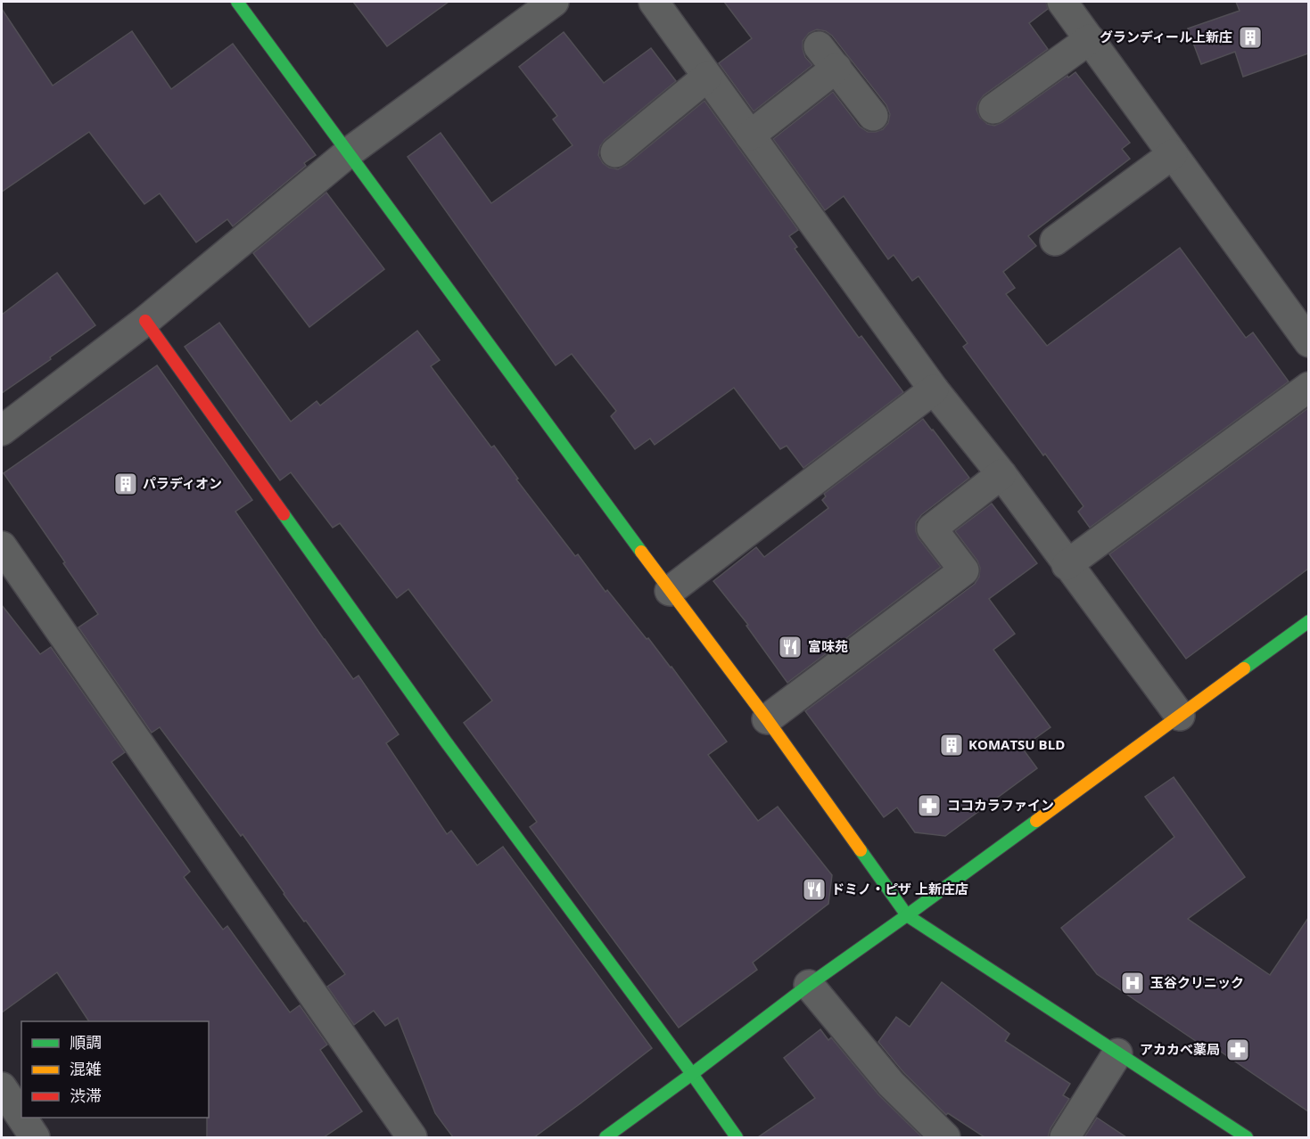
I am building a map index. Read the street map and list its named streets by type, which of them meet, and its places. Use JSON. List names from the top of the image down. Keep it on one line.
{"places":{"building":["グランディール上新庄","パラディオン","KOMATSU BLD"],"restaurant":["富味苑","ドミノ・ピザ 上新庄店"],"pharmacy":["ココカラファイン","アカカベ薬局"],"hospital":["玉谷クリニック"]},"legend":["順調","混雑","渋滞"]}
